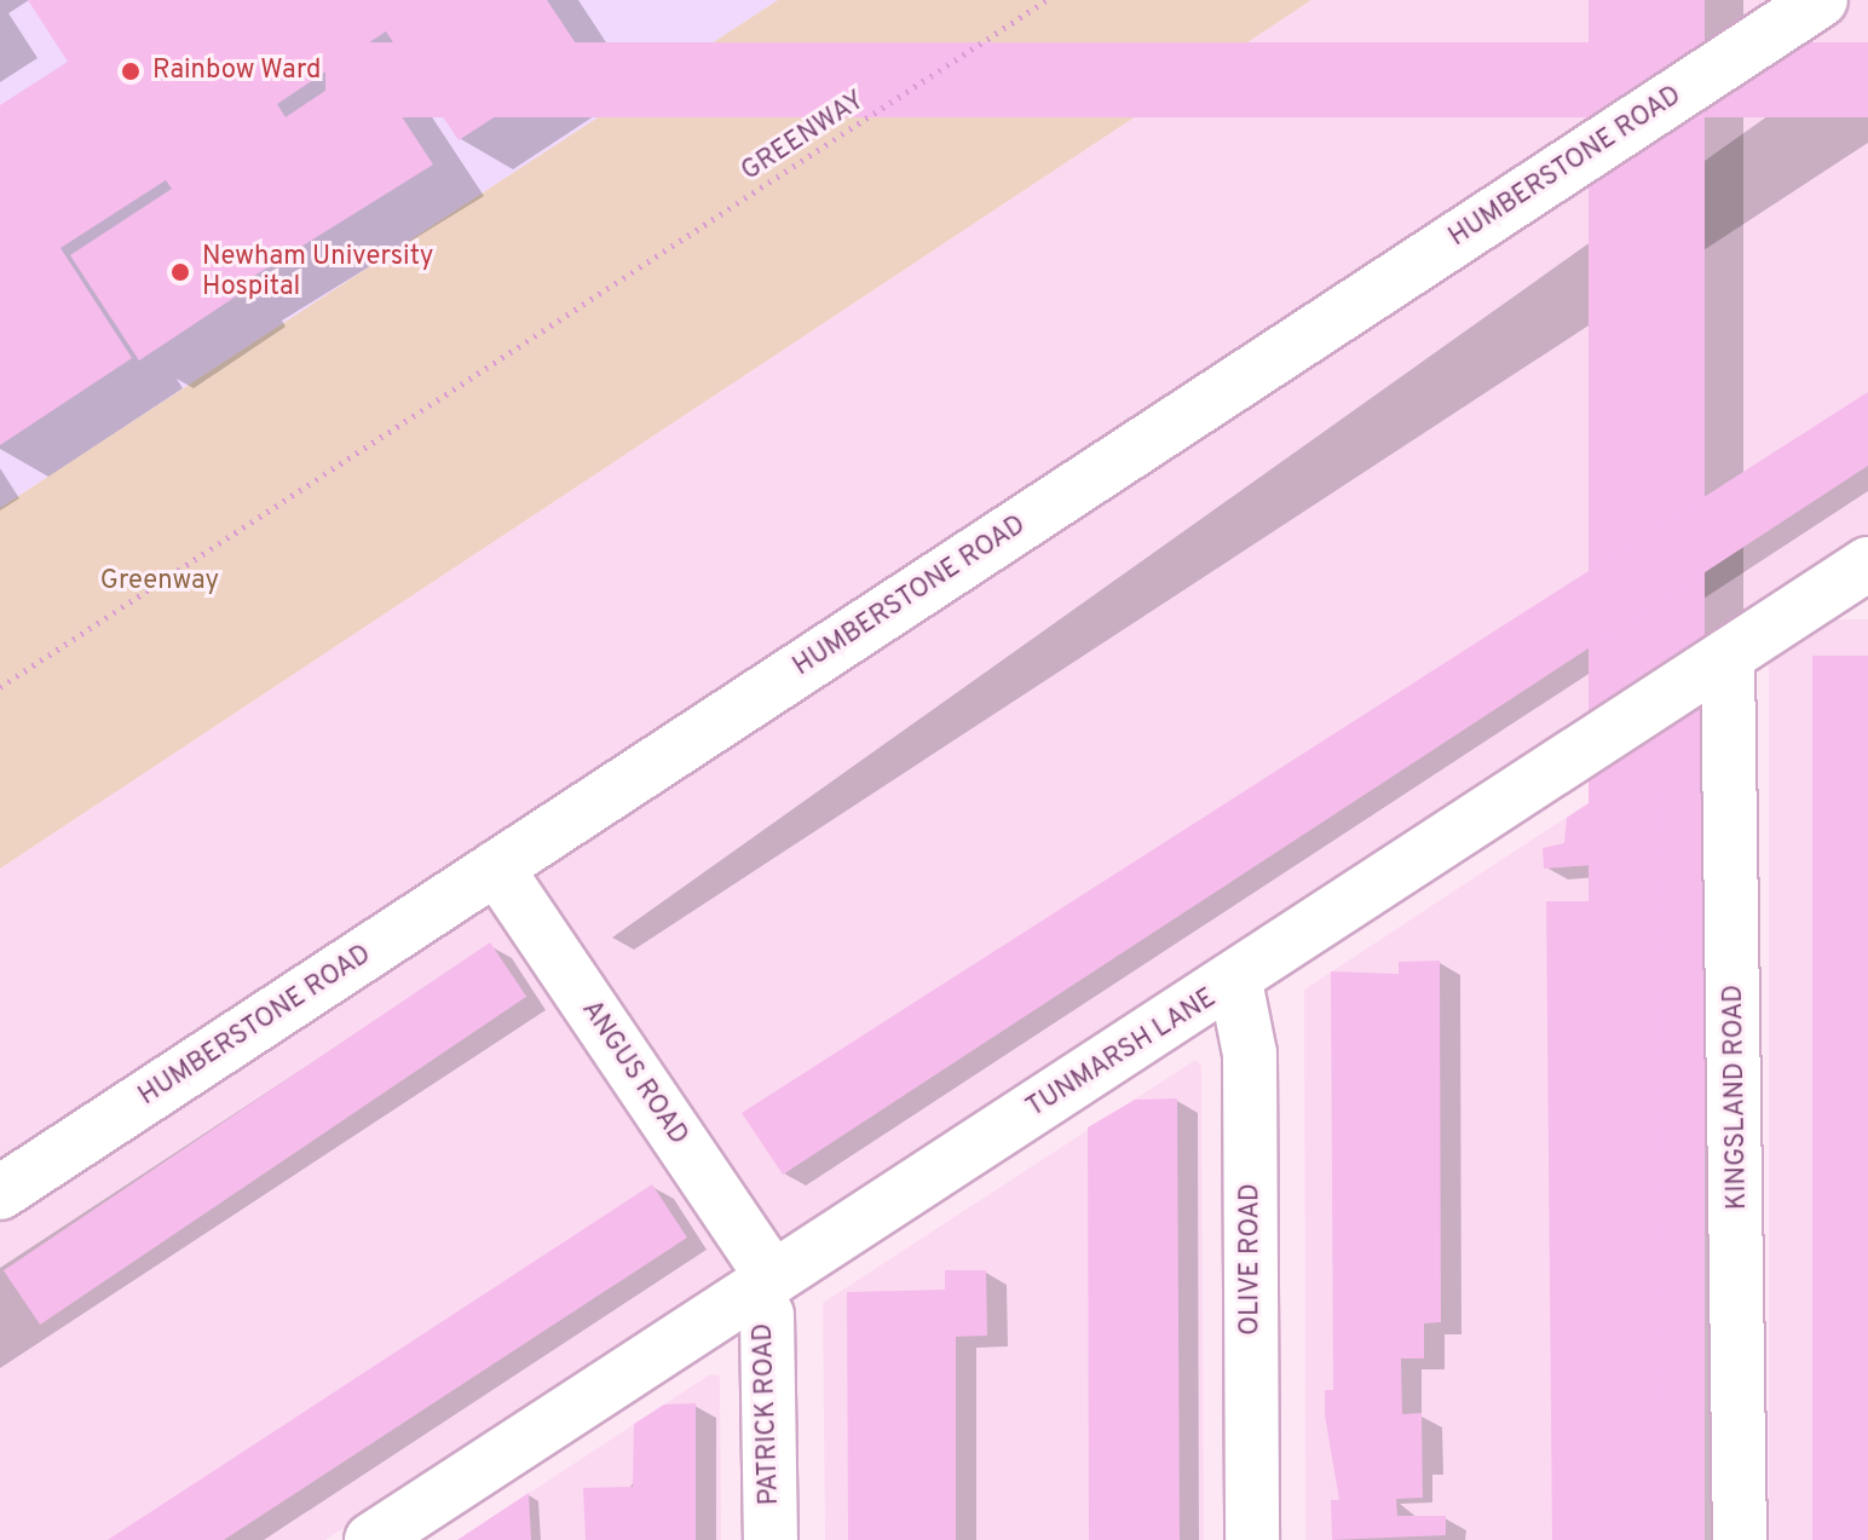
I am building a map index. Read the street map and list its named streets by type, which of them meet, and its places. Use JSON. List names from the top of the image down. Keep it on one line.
{"streets":{"street":["HUMBERSTONE ROAD","TUNMARSH LANE","ANGUS ROAD","KINGSLAND ROAD","OLIVE ROAD","PATRICK ROAD"],"path":["GREENWAY"]},"crossings":[["HUMBERSTONE ROAD","ANGUS ROAD"],["TUNMARSH LANE","ANGUS ROAD"],["TUNMARSH LANE","KINGSLAND ROAD"],["TUNMARSH LANE","OLIVE ROAD"],["TUNMARSH LANE","PATRICK ROAD"],["ANGUS ROAD","PATRICK ROAD"]],"parks":["Greenway"],"places":["Rainbow Ward","Newham University Hospital"]}
